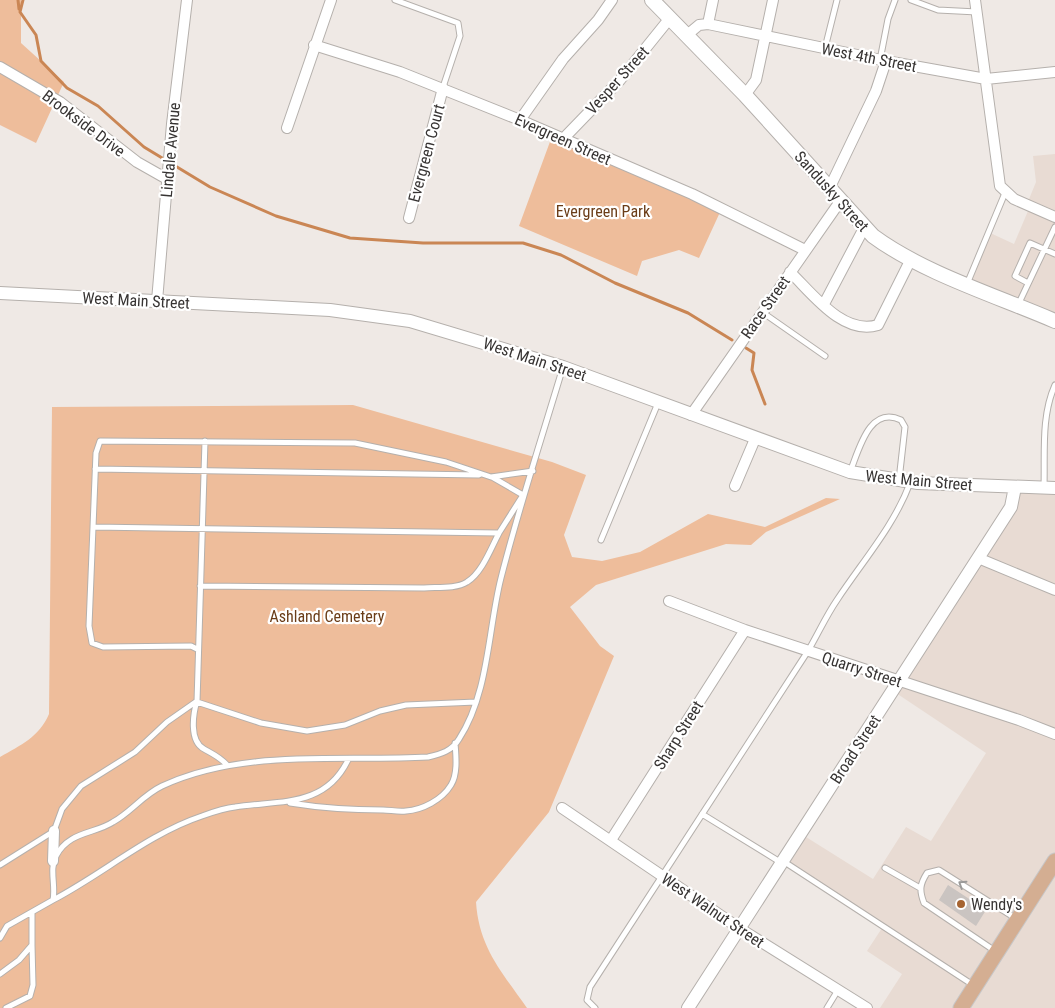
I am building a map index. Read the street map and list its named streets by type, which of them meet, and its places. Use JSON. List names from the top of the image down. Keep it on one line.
{"streets":{"main road":["Sandusky Street"],"street":["West 4th Street","Vesper Street","Brookside Drive","Evergreen Street","Lindale Avenue","Evergreen Court","West Main Street","Race Street","Quarry Street","Sharp Street","Broad Street","West Walnut Street"]},"crossings":[["Vesper Street","Evergreen Street"],["Vesper Street","Sandusky Street"],["Brookside Drive","Lindale Avenue"],["Evergreen Street","Evergreen Court"],["Evergreen Street","Race Street"],["Lindale Avenue","West Main Street"],["Sandusky Street","Race Street"],["West Main Street","Race Street"],["West Main Street","Broad Street"],["Quarry Street","Sharp Street"],["Quarry Street","Broad Street"],["Sharp Street","West Walnut Street"],["Broad Street","West Walnut Street"]],"parks":["Evergreen Park","Ashland Cemetery"],"places":["Wendy's"]}
